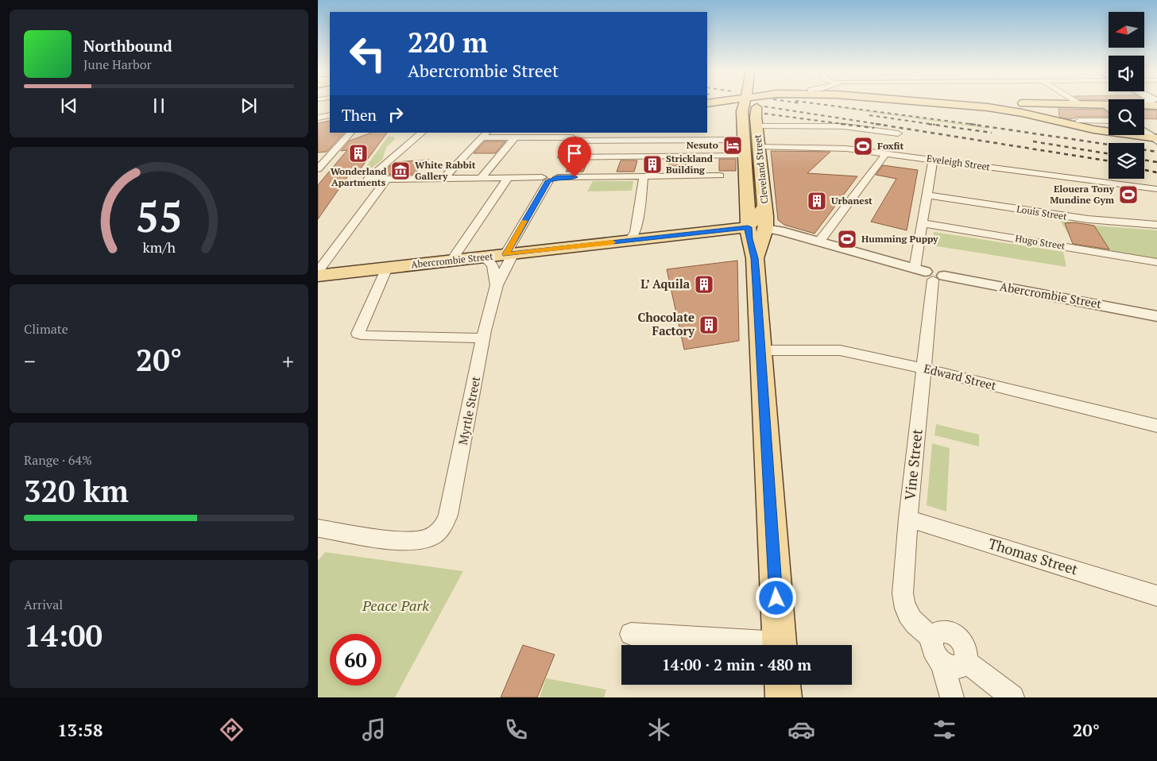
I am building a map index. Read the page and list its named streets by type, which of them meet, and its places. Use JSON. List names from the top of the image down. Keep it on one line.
{"streets":{"main road":["Cleveland Street","Abercrombie Street"],"street":["Eveleigh Street","Louis Street","Hugo Street","Edward Street","Myrtle Street","Vine Street","Thomas Street"]},"crossings":[["Eveleigh Street","Cleveland Street"],["Eveleigh Street","Vine Street"],["Cleveland Street","Abercrombie Street"],["Cleveland Street","Edward Street"],["Louis Street","Vine Street"],["Hugo Street","Vine Street"],["Abercrombie Street","Myrtle Street"],["Abercrombie Street","Vine Street"],["Edward Street","Vine Street"],["Vine Street","Thomas Street"]],"parks":["Peace Park"],"places":{"hotel":["Nesuto"],"sports":["Foxfit","Elouera Tony Mundine Gym","Humming Puppy"],"building":["Wonderland Apartments","Strickland Building","Urbanest","L’ Aquila","Chocolate Factory"],"museum":["White Rabbit Gallery"]},"north":"left","page":{"turn":["220 m","Abercrombie Street"],"song":["Northbound","June Harbor"],"then":"Then","tile":["Climate",["Range · 64%","320 km"],["Arrival","14:00"]],"heat":["−","20°","+"],"limit":"60","trip":"14:00 · 2 min · 480 m","tabs":["13:58","20°"],"gauge":["55","km/h"]}}
